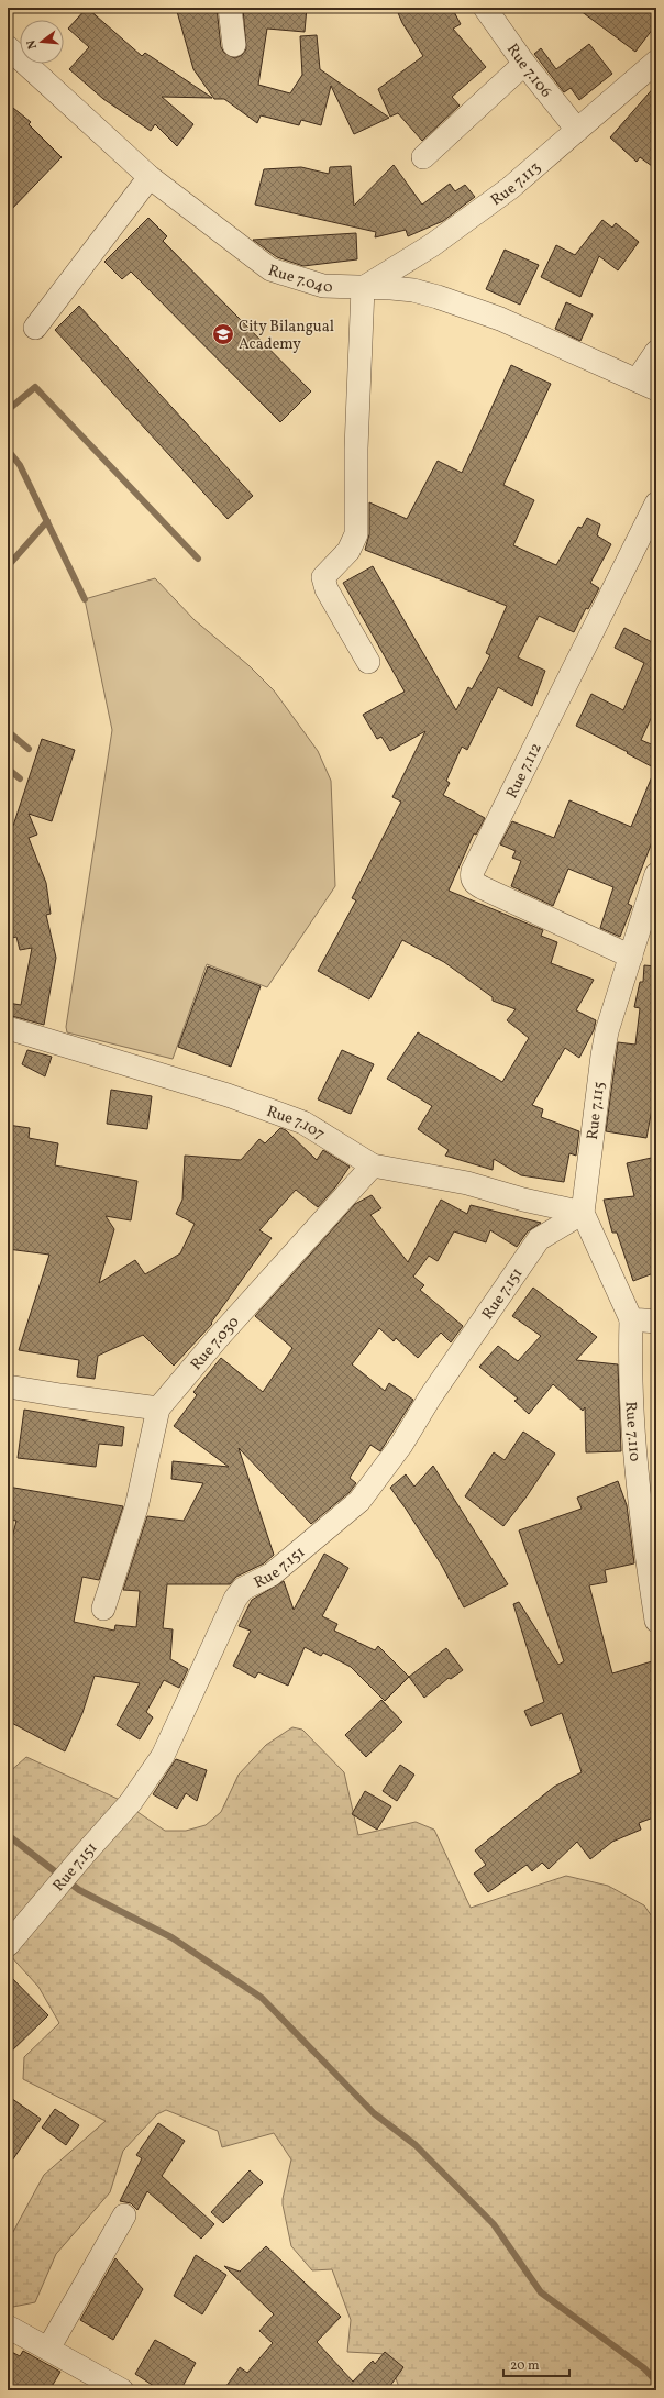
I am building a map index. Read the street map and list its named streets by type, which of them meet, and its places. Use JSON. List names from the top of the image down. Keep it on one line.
{"streets":{"street":["Rue 7.106","Rue 7.113","Rue 7.040","Rue 7.112","Rue 7.115","Rue 7.107","Rue 7.151","Rue 7.030","Rue 7.110"]},"crossings":[["Rue 7.106","Rue 7.113"],["Rue 7.113","Rue 7.040"],["Rue 7.112","Rue 7.115"],["Rue 7.115","Rue 7.107"],["Rue 7.115","Rue 7.151"],["Rue 7.107","Rue 7.151"],["Rue 7.107","Rue 7.030"]],"places":{"school or university":["City Bilangual Academy"]},"scale_bar":"20 m","north":"left"}
